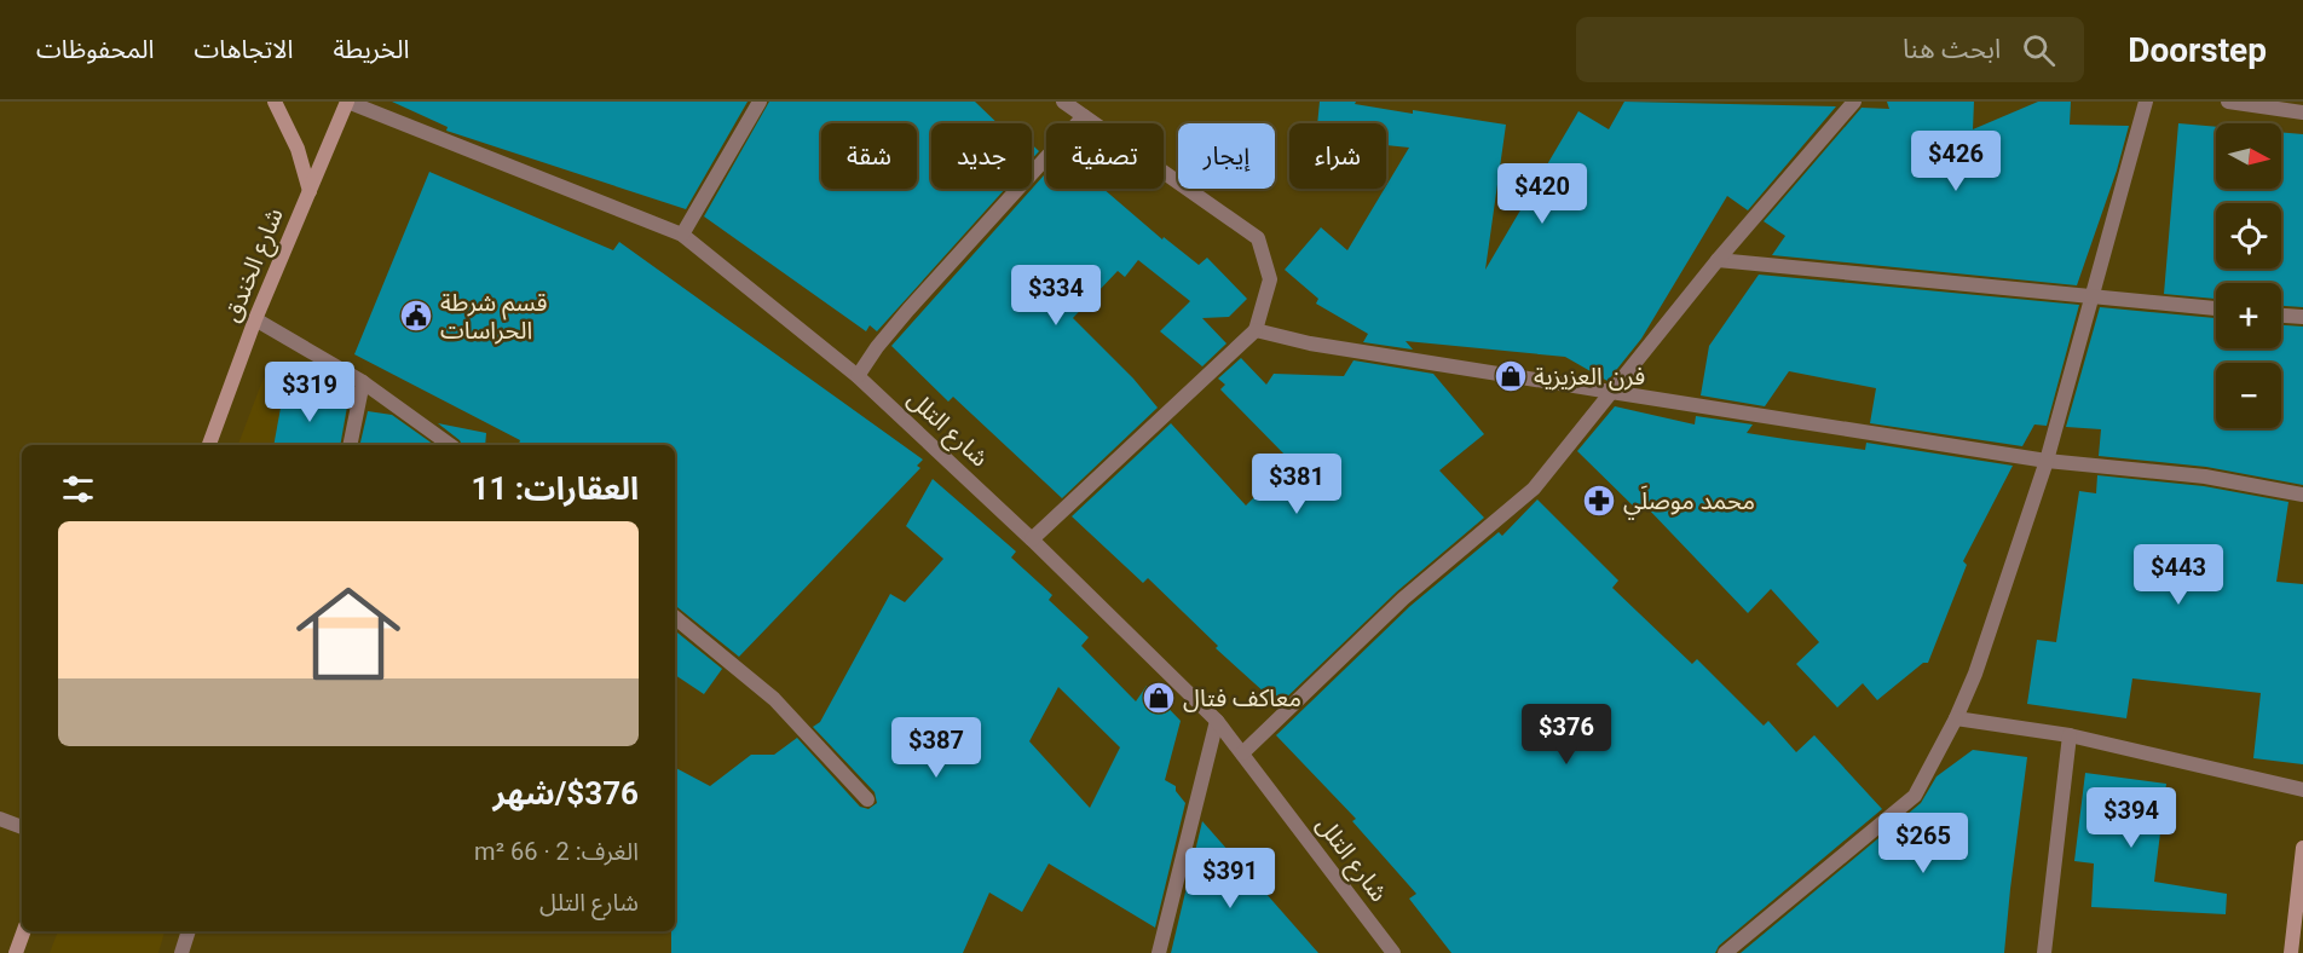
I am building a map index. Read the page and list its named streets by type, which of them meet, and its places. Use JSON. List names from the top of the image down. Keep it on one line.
{"streets":{"main road":["شارع الخندق"],"street":["شارع التلل"]},"crossings":[["شارع الخندق","شارع التلل"]],"places":{"public building":["قسم شرطة الحراسات"],"shop":["فرن العزيزية","معاكف فتال"],"pharmacy":["محمد موصلَي"]},"north":"right","page":{"header":"Doorstep","search":"ابحث هنا","nav":["الخريطة","الاتجاهات","المحفوظات"],"map_buttons":["+","−"],"chip":["شراء","إيجار","تصفية","جديد","شقة"],"price":["$426","$420","$334","$319","$381","$443","$376","$387","$394","$265","$391"],"heading":"العقارات: 11","list":[{"name":"$376/شهر","note":"الغرف: 2 · 66 m² · شارع التلل"}]}}
